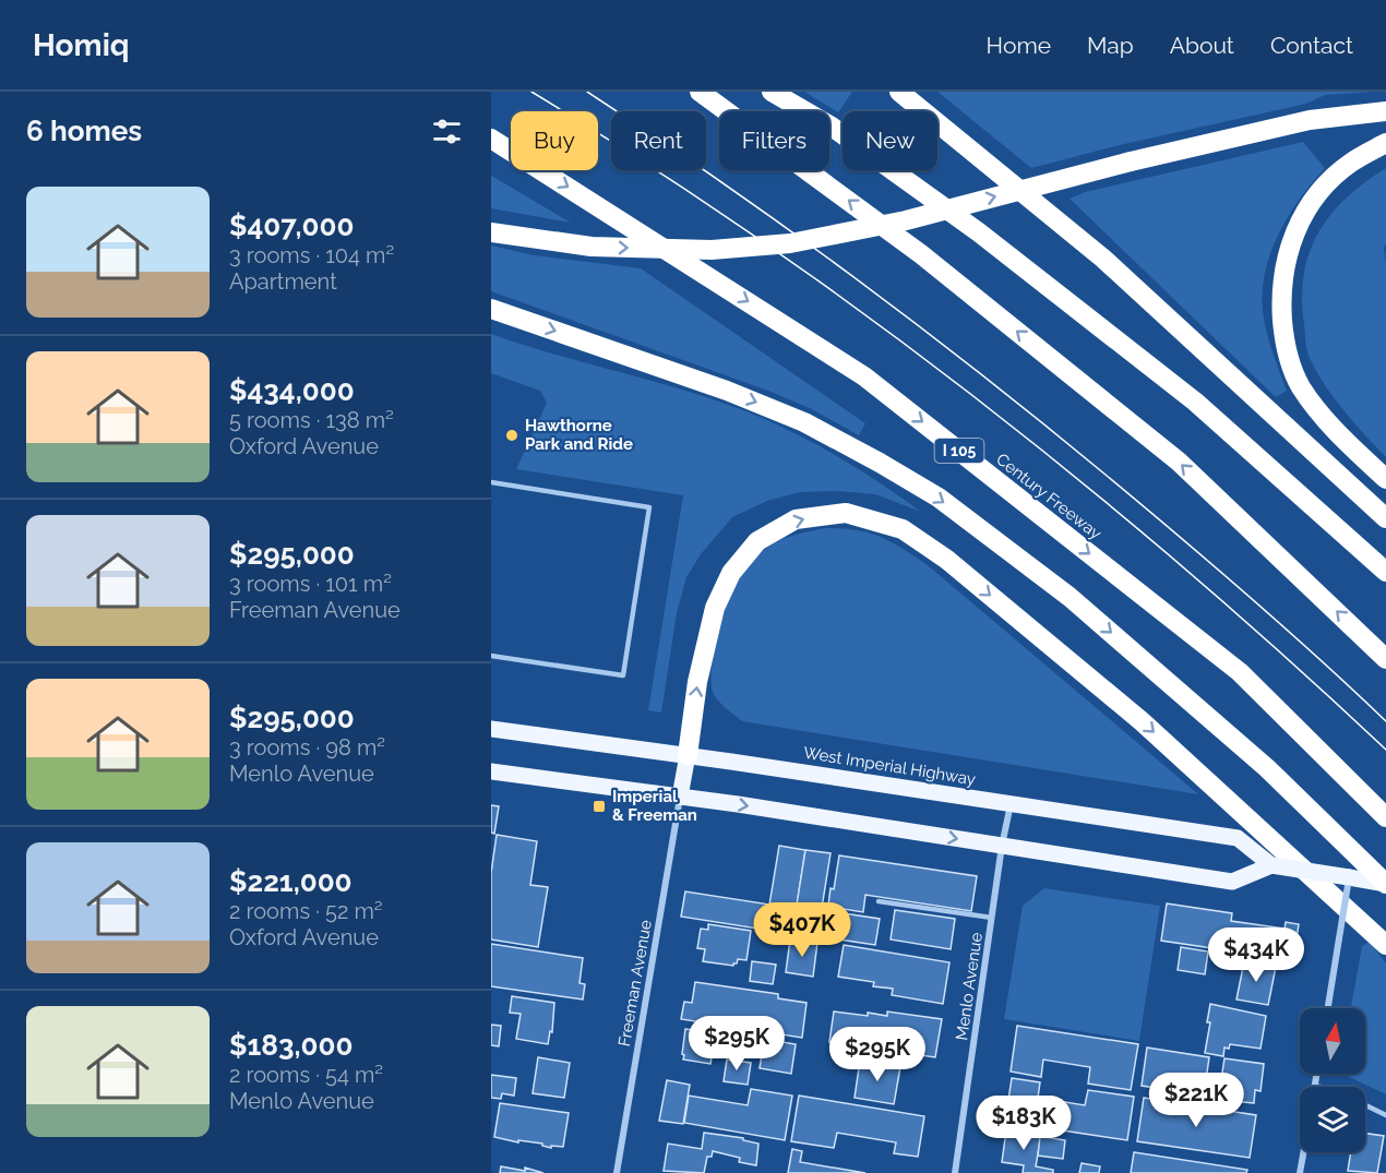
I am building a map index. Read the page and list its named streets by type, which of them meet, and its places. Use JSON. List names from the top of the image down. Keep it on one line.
{"streets":{"highway":["I 105","Century Freeway"],"main road":["West Imperial Highway"],"street":["Freeman Avenue","Menlo Avenue"]},"crossings":[["West Imperial Highway","Menlo Avenue"]],"places":{"other":["Hawthorne Park and Ride"],"transit":["Imperial & Freeman"]},"north":"top","page":{"header":"Homiq","nav":["Home","Map","About","Contact"],"heading":"6 homes","chip":["Buy","Rent","Filters","New"],"list":[{"name":"$407,000","note":"3 rooms · 104 m² · Apartment"},{"name":"$434,000","note":"5 rooms · 138 m² · Oxford Avenue"},{"name":"$295,000","note":"3 rooms · 101 m² · Freeman Avenue"},{"name":"$295,000","note":"3 rooms · 98 m² · Menlo Avenue"},{"name":"$221,000","note":"2 rooms · 52 m² · Oxford Avenue"},{"name":"$183,000","note":"2 rooms · 54 m² · Menlo Avenue"}],"price":["$407K","$434K","$295K","$295K","$221K","$183K"]}}
